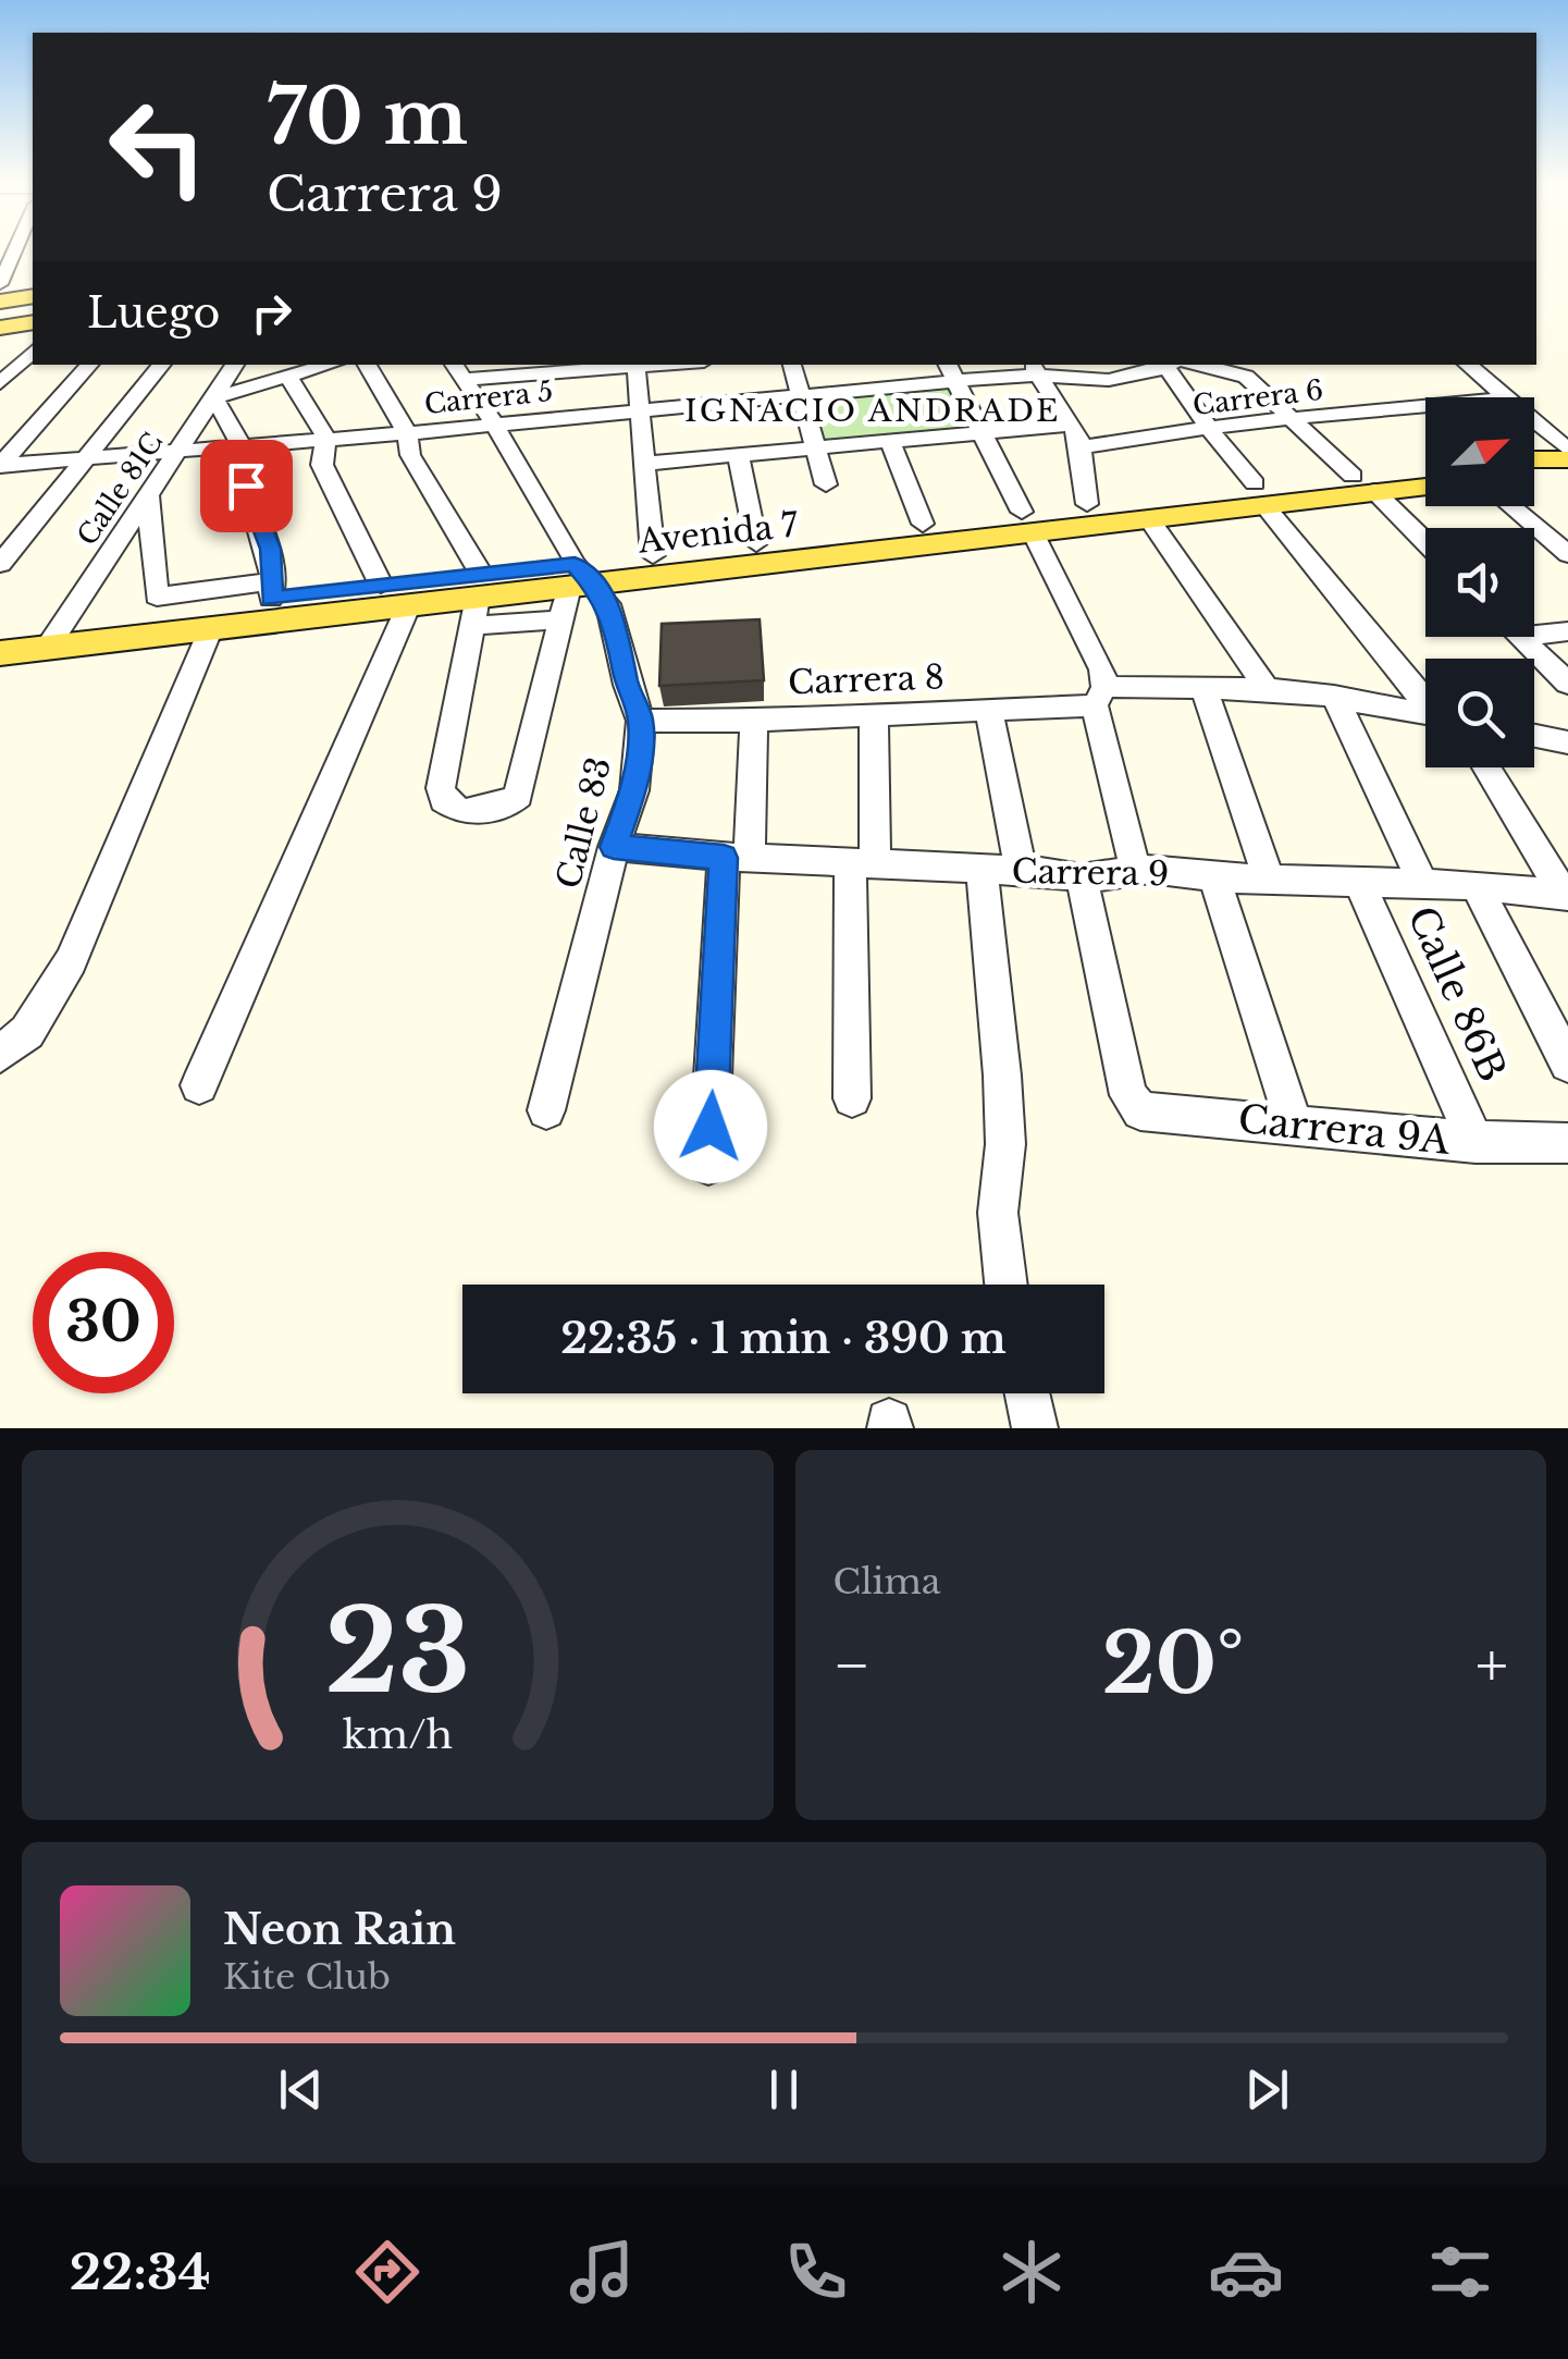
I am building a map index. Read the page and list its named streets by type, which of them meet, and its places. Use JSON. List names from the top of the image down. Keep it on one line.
{"streets":{"main road":["Avenida 7"],"street":["Carrera 5","Carrera 6","Calle 81C","Carrera 8","Calle 83","Carrera 9","Calle 86B","Carrera 9A"]},"crossings":[["Carrera 5","Calle 81C"],["Carrera 5","Calle 83"],["Calle 81C","Avenida 7"],["Avenida 7","Calle 83"],["Carrera 8","Calle 83"],["Carrera 8","Calle 86B"],["Calle 83","Carrera 9"],["Carrera 9","Calle 86B"],["Carrera 9","Carrera 9A"],["Calle 86B","Carrera 9A"]],"districts":["IGNACIO ANDRADE"],"north":"top right","page":{"turn":["70 m","Carrera 9"],"then":"Luego","limit":"30","trip":"22:35 · 1 min · 390 m","tile":"Clima","heat":["−","20°","+"],"song":["Neon Rain","Kite Club"],"tabs":"22:34","gauge":["23","km/h"]}}
